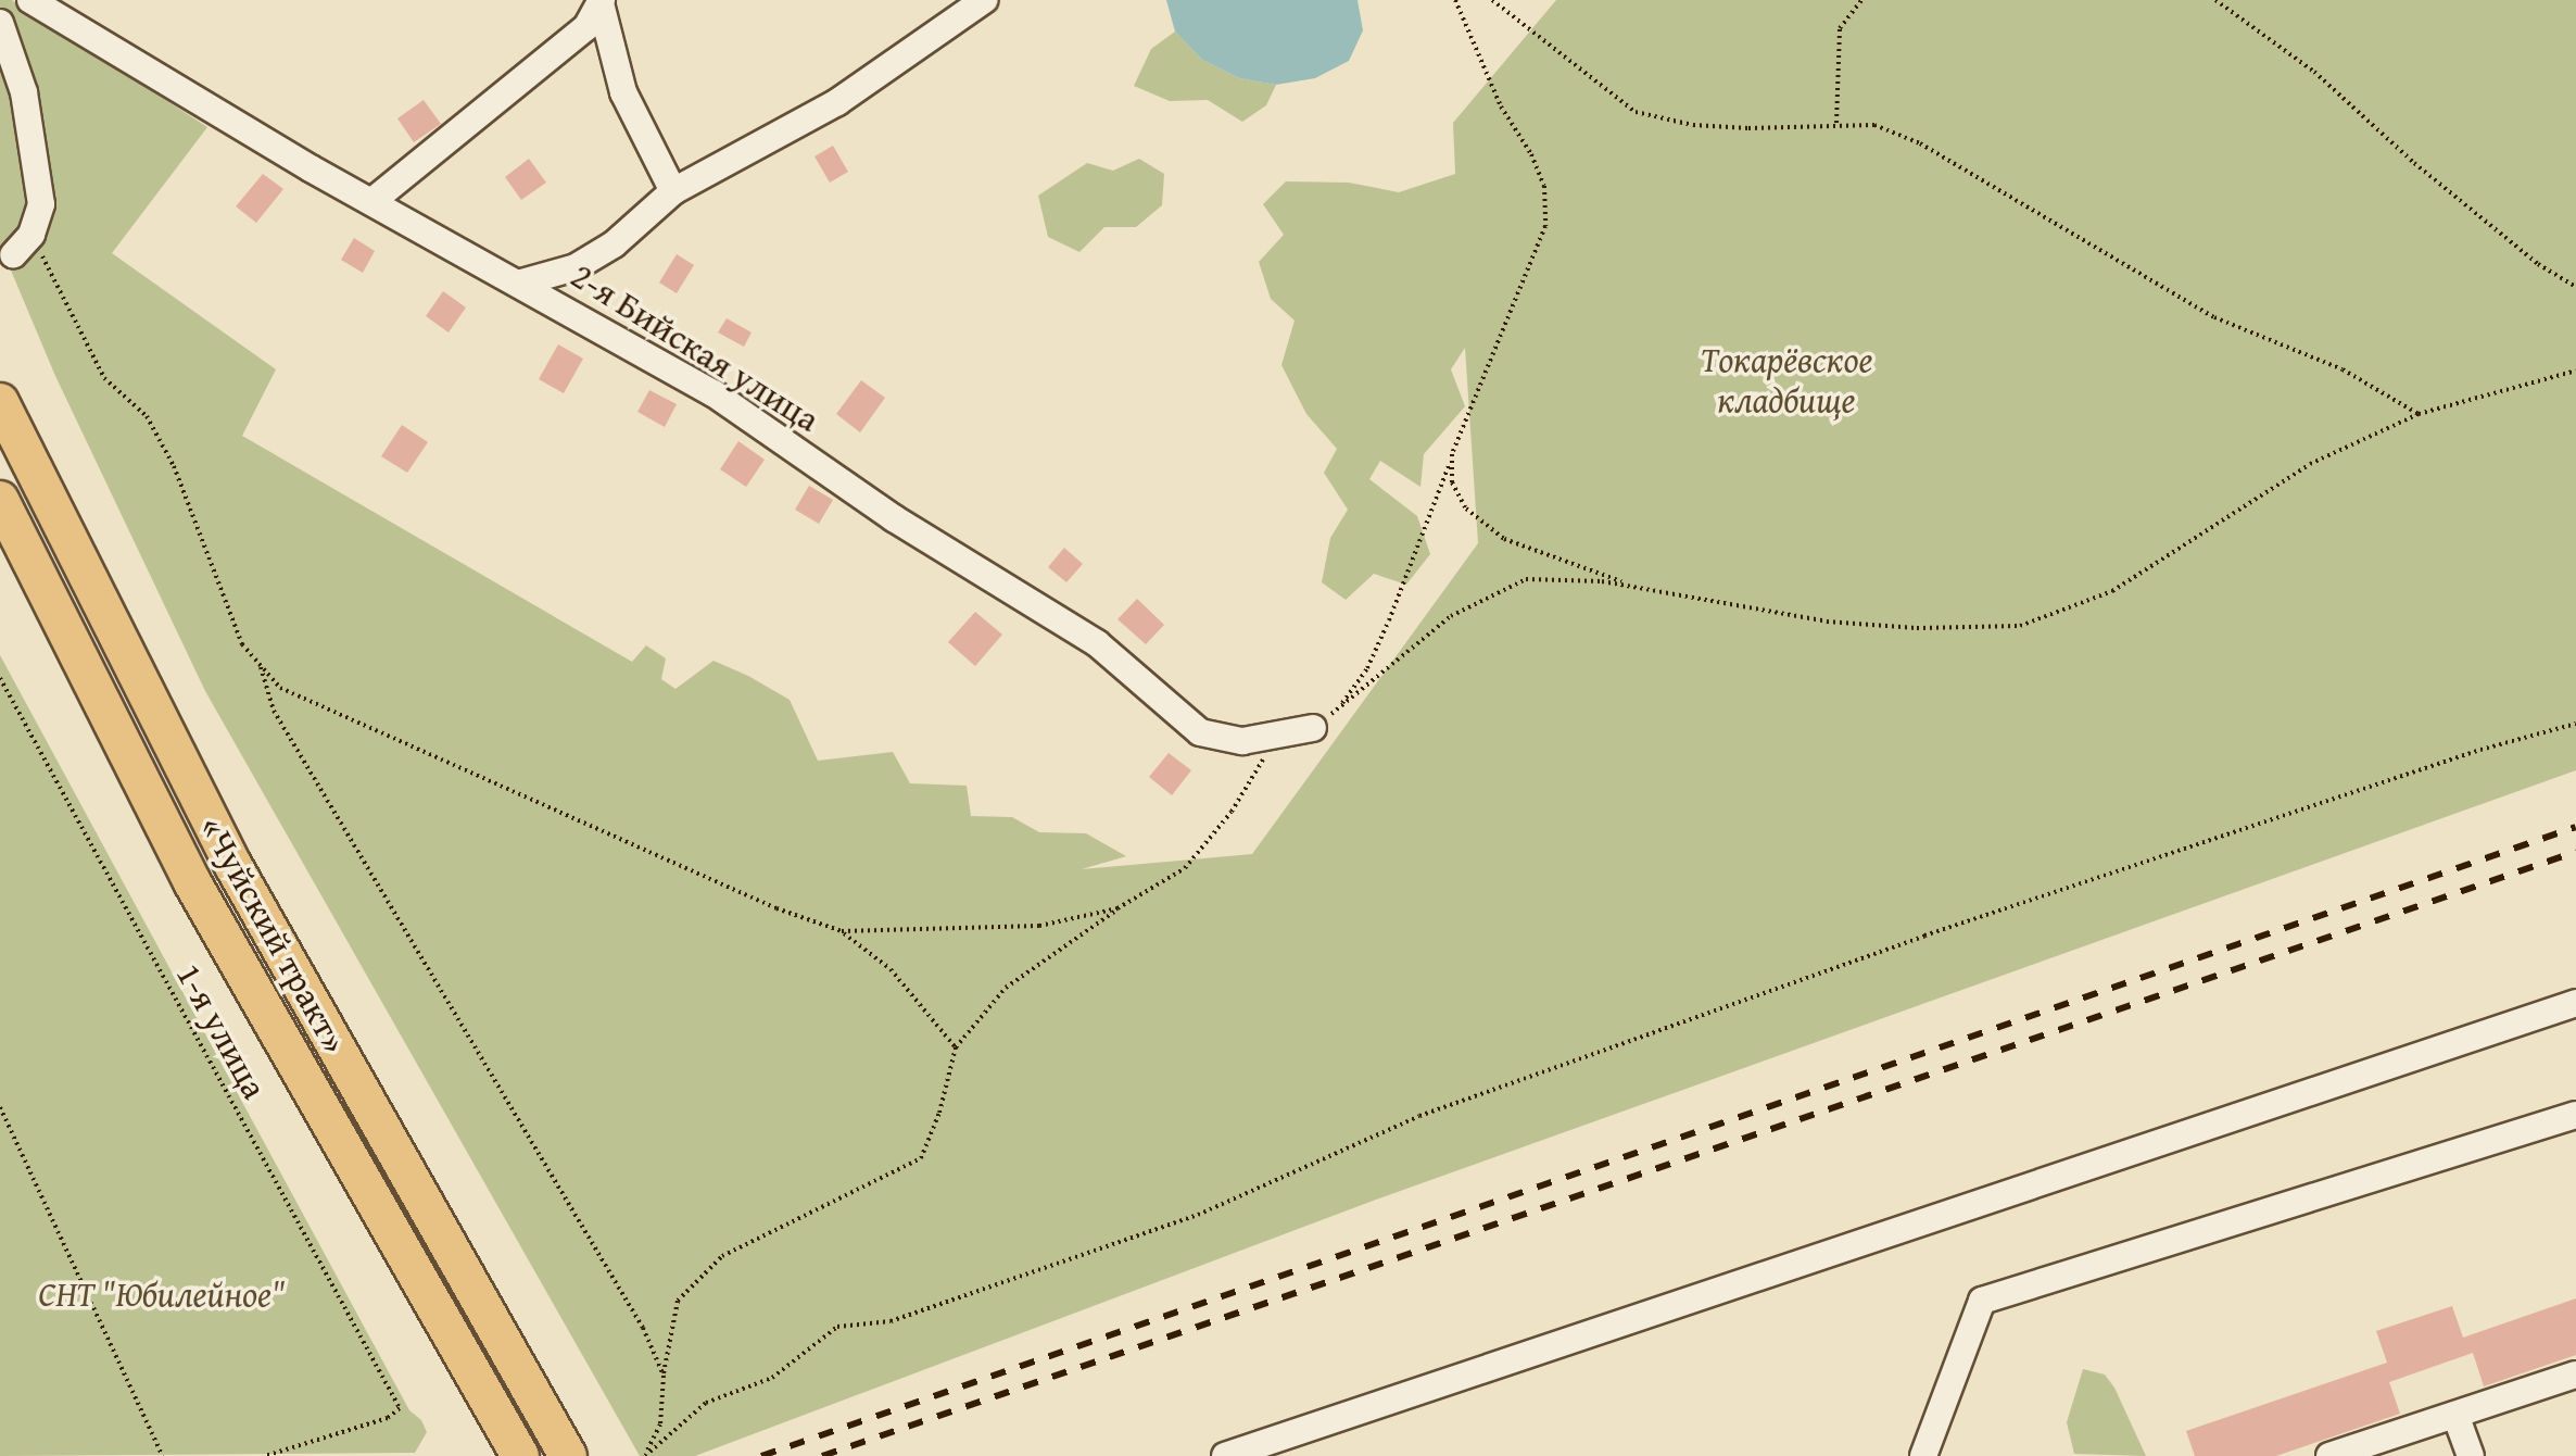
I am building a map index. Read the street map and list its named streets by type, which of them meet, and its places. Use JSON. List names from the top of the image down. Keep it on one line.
{"streets":{"highway":["«Чуйский тракт»"],"street":["2-я Бийская улица"],"path":["1-я улица"]},"parks":["Токарёвское кладбище","СНТ \"Юбилейное\""]}
